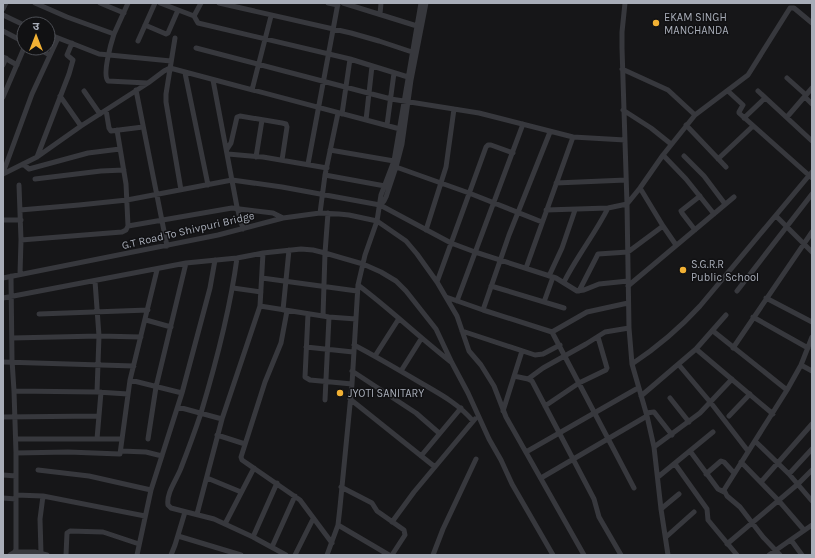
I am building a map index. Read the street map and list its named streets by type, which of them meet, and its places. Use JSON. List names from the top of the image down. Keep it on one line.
{"streets":{"street":["G.T Road To Shivpuri Bridge"]},"places":["EKAM SINGH MANCHANDA","S.G.R.R Public School","JYOTI SANITARY"],"north":"top"}
